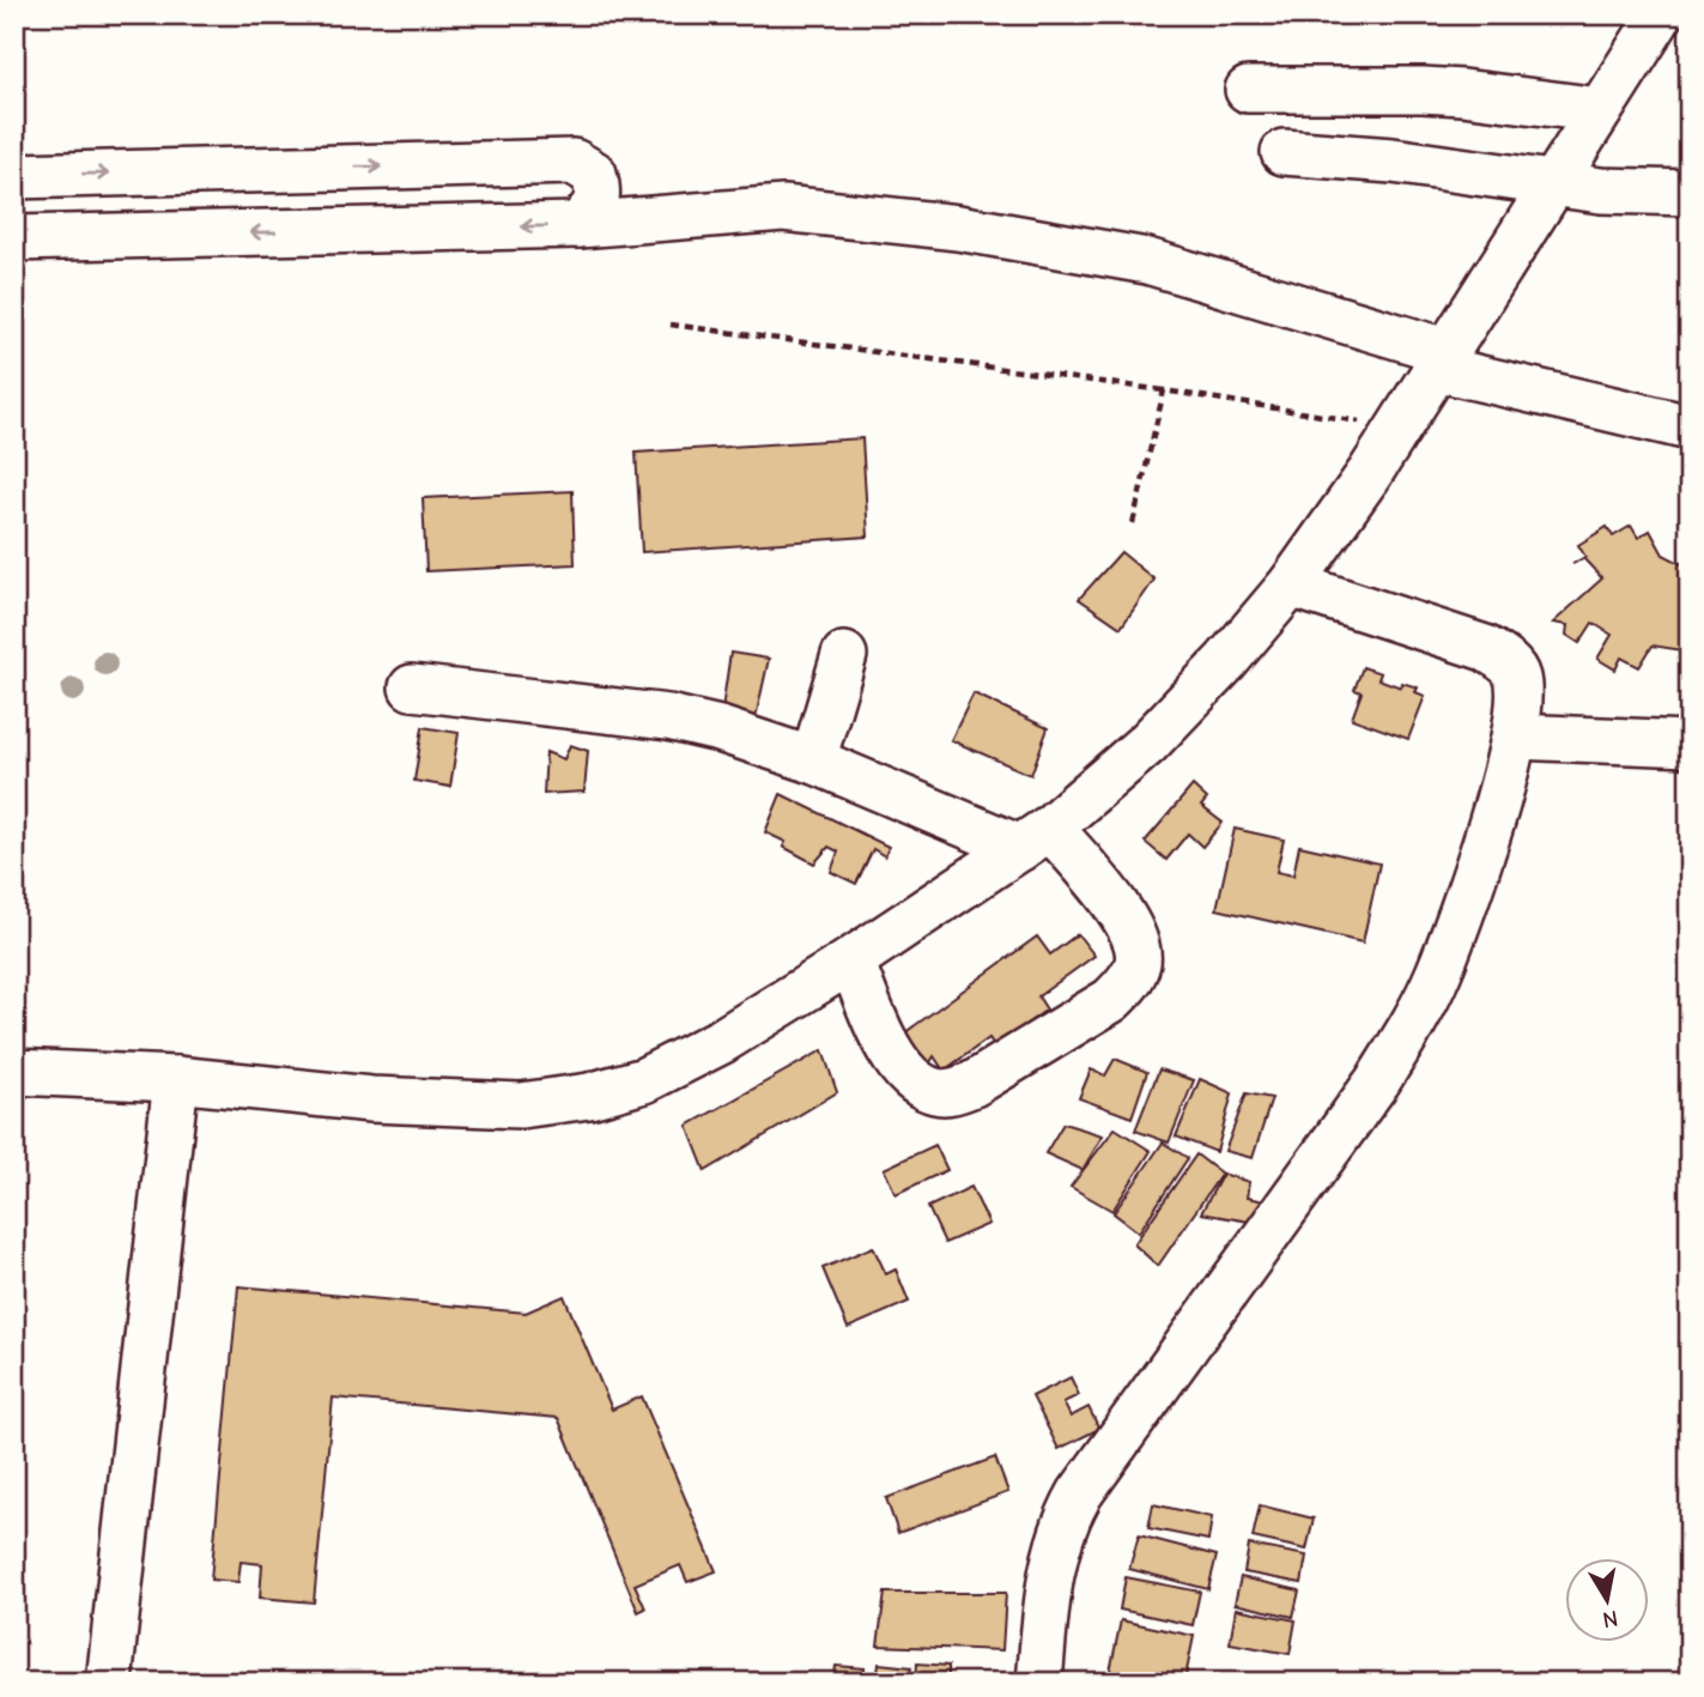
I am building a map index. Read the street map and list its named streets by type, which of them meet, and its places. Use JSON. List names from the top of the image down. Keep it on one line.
{"north":"bottom"}
